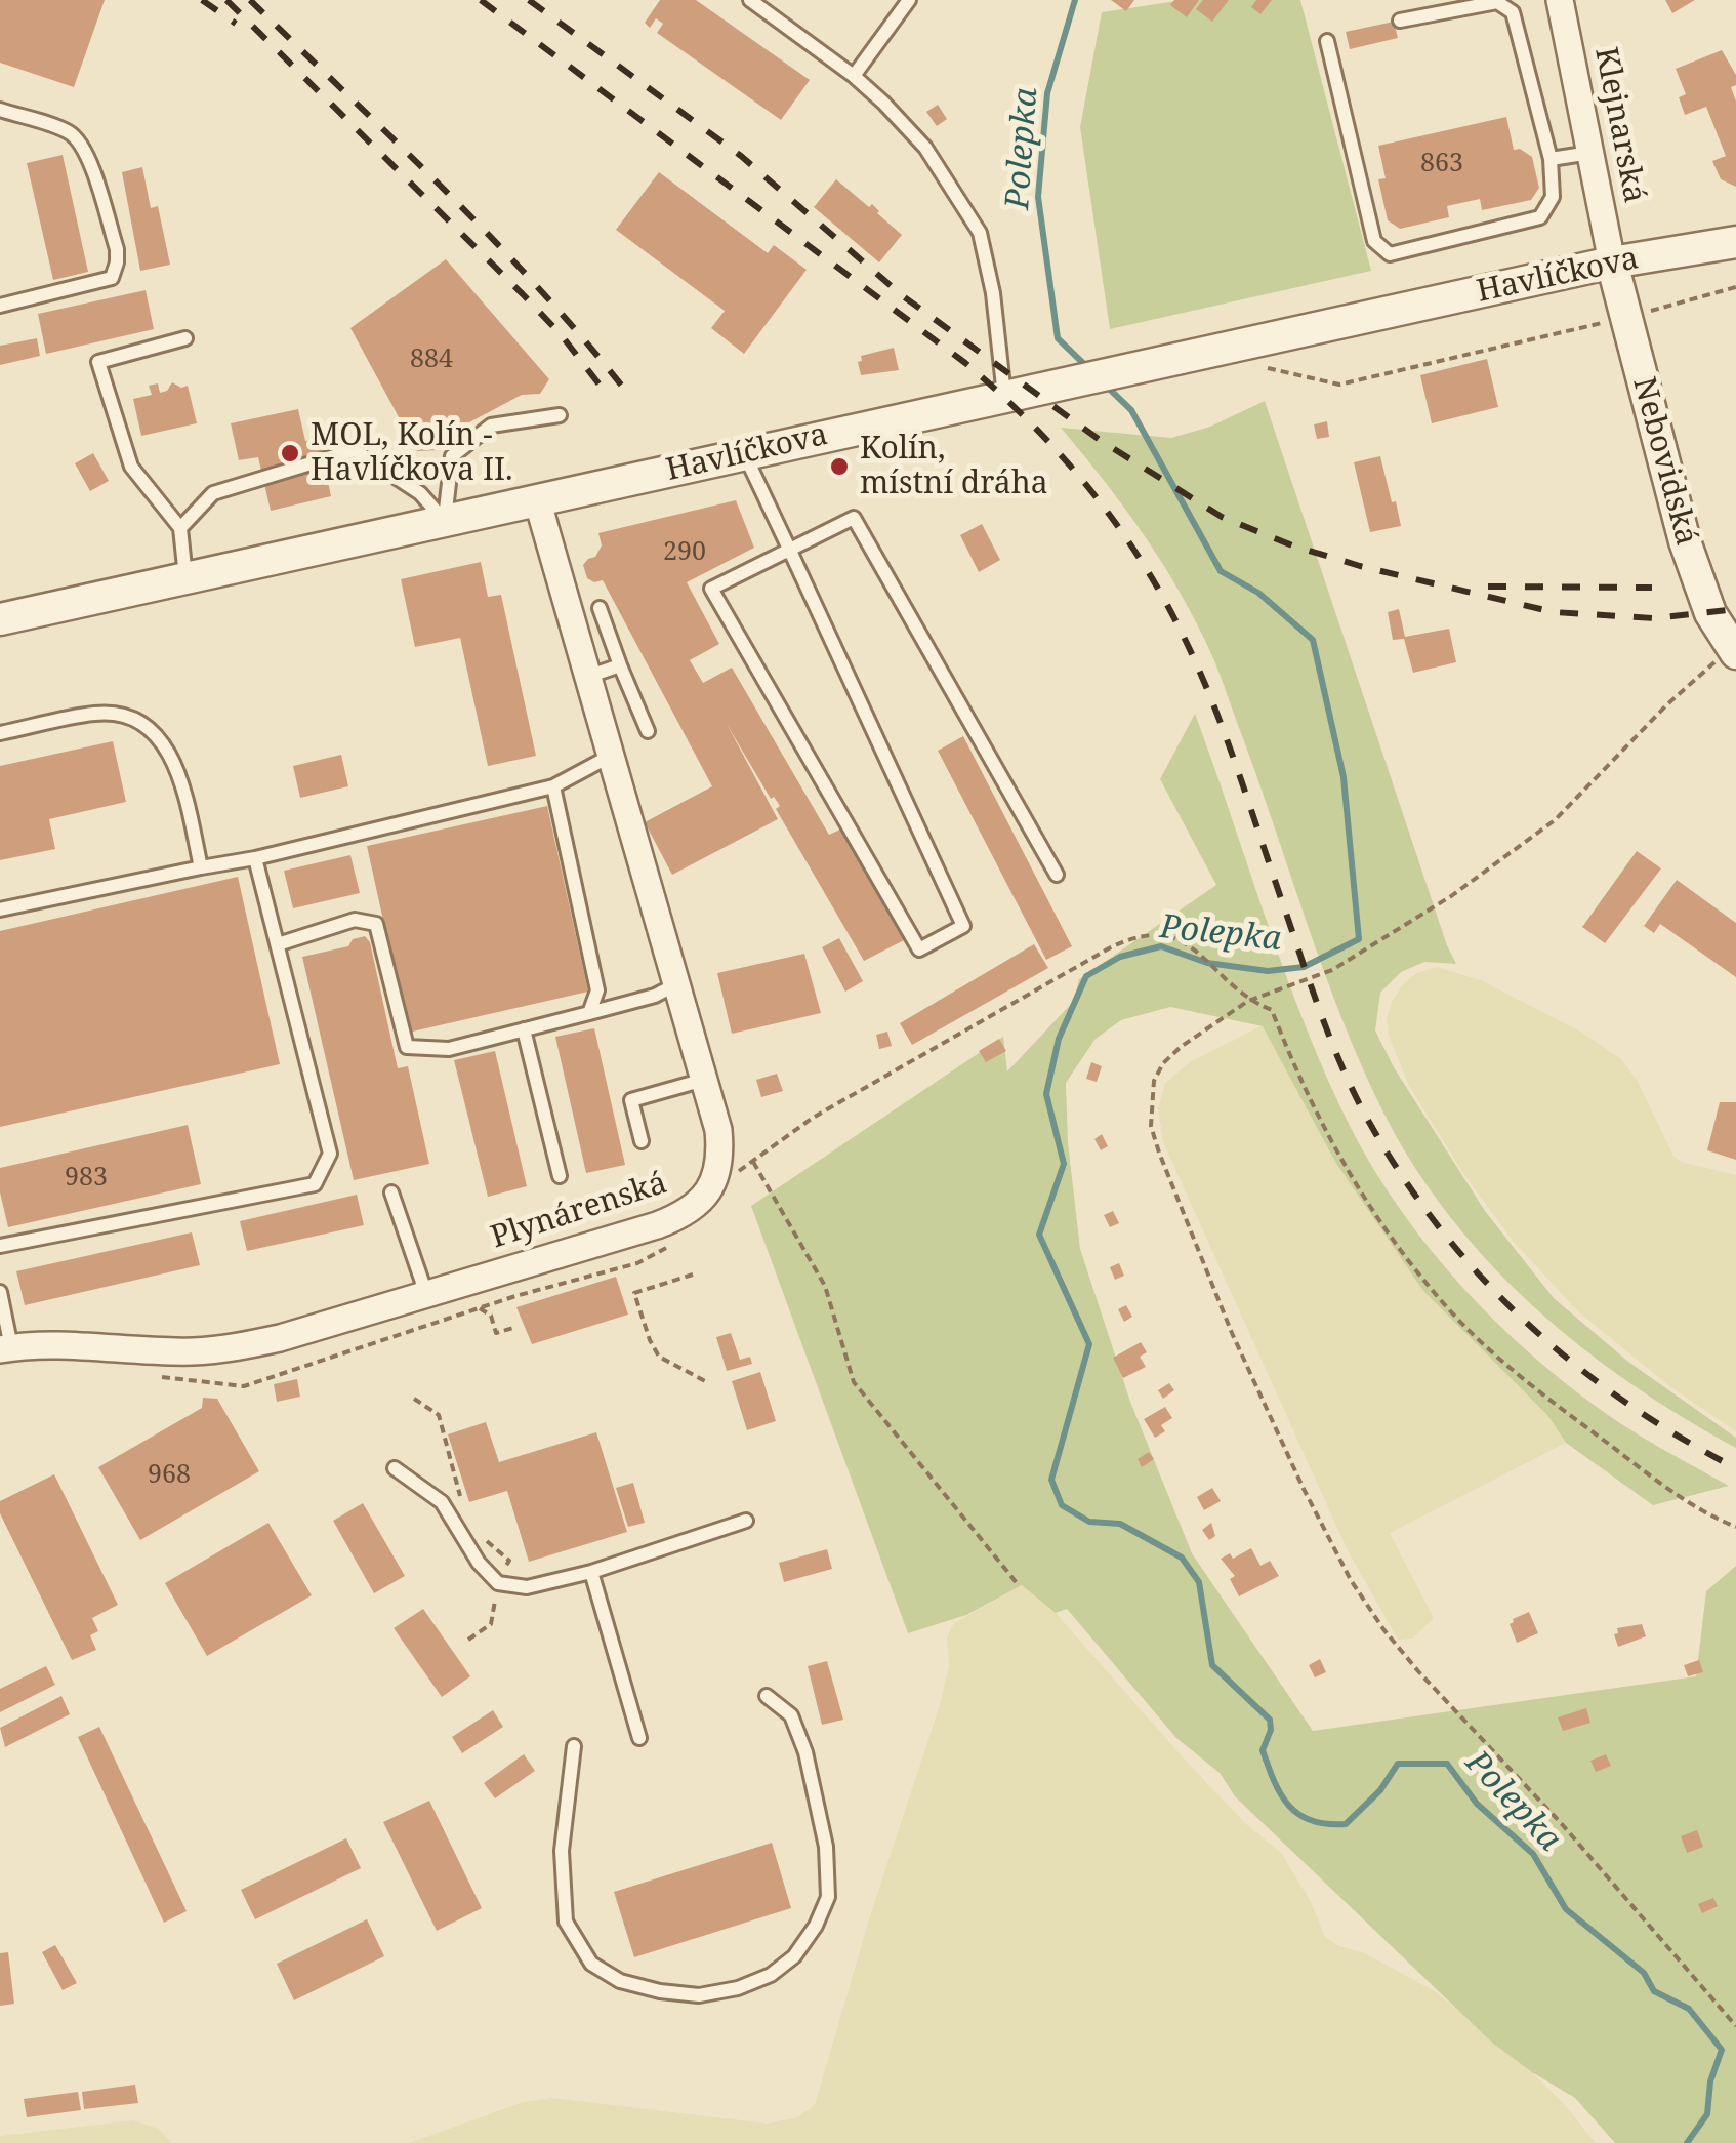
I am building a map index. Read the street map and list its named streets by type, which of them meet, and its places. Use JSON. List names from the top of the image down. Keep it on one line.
{"streets":{"street":["Klejnarská","Havlíčkova","Nebovidská","Plynárenská"]},"crossings":[["Klejnarská","Havlíčkova"],["Klejnarská","Nebovidská"],["Havlíčkova","Nebovidská"],["Havlíčkova","Plynárenská"]],"water":["Polepka"],"places":["MOL, Kolín - Havlíčkova II.","Kolín, místní dráha"],"house_numbers":["863","884","290","983","968"]}
